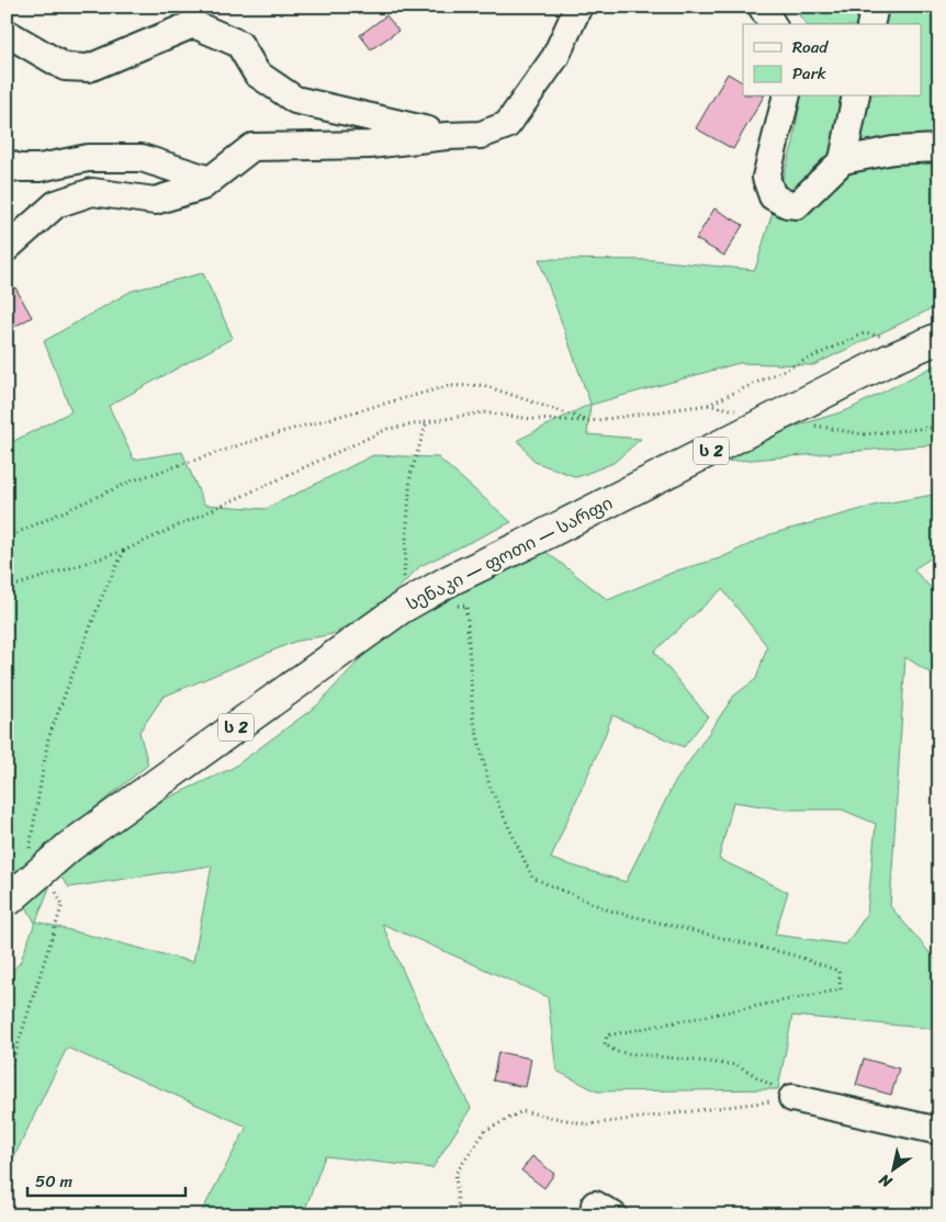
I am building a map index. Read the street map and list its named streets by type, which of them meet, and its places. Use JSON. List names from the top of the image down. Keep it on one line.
{"streets":{"highway":["ს 2","სენაკი — ფოთი — სარფი"]},"legend":["Road","Park"],"scale_bar":"50 m","north":"bottom left"}
